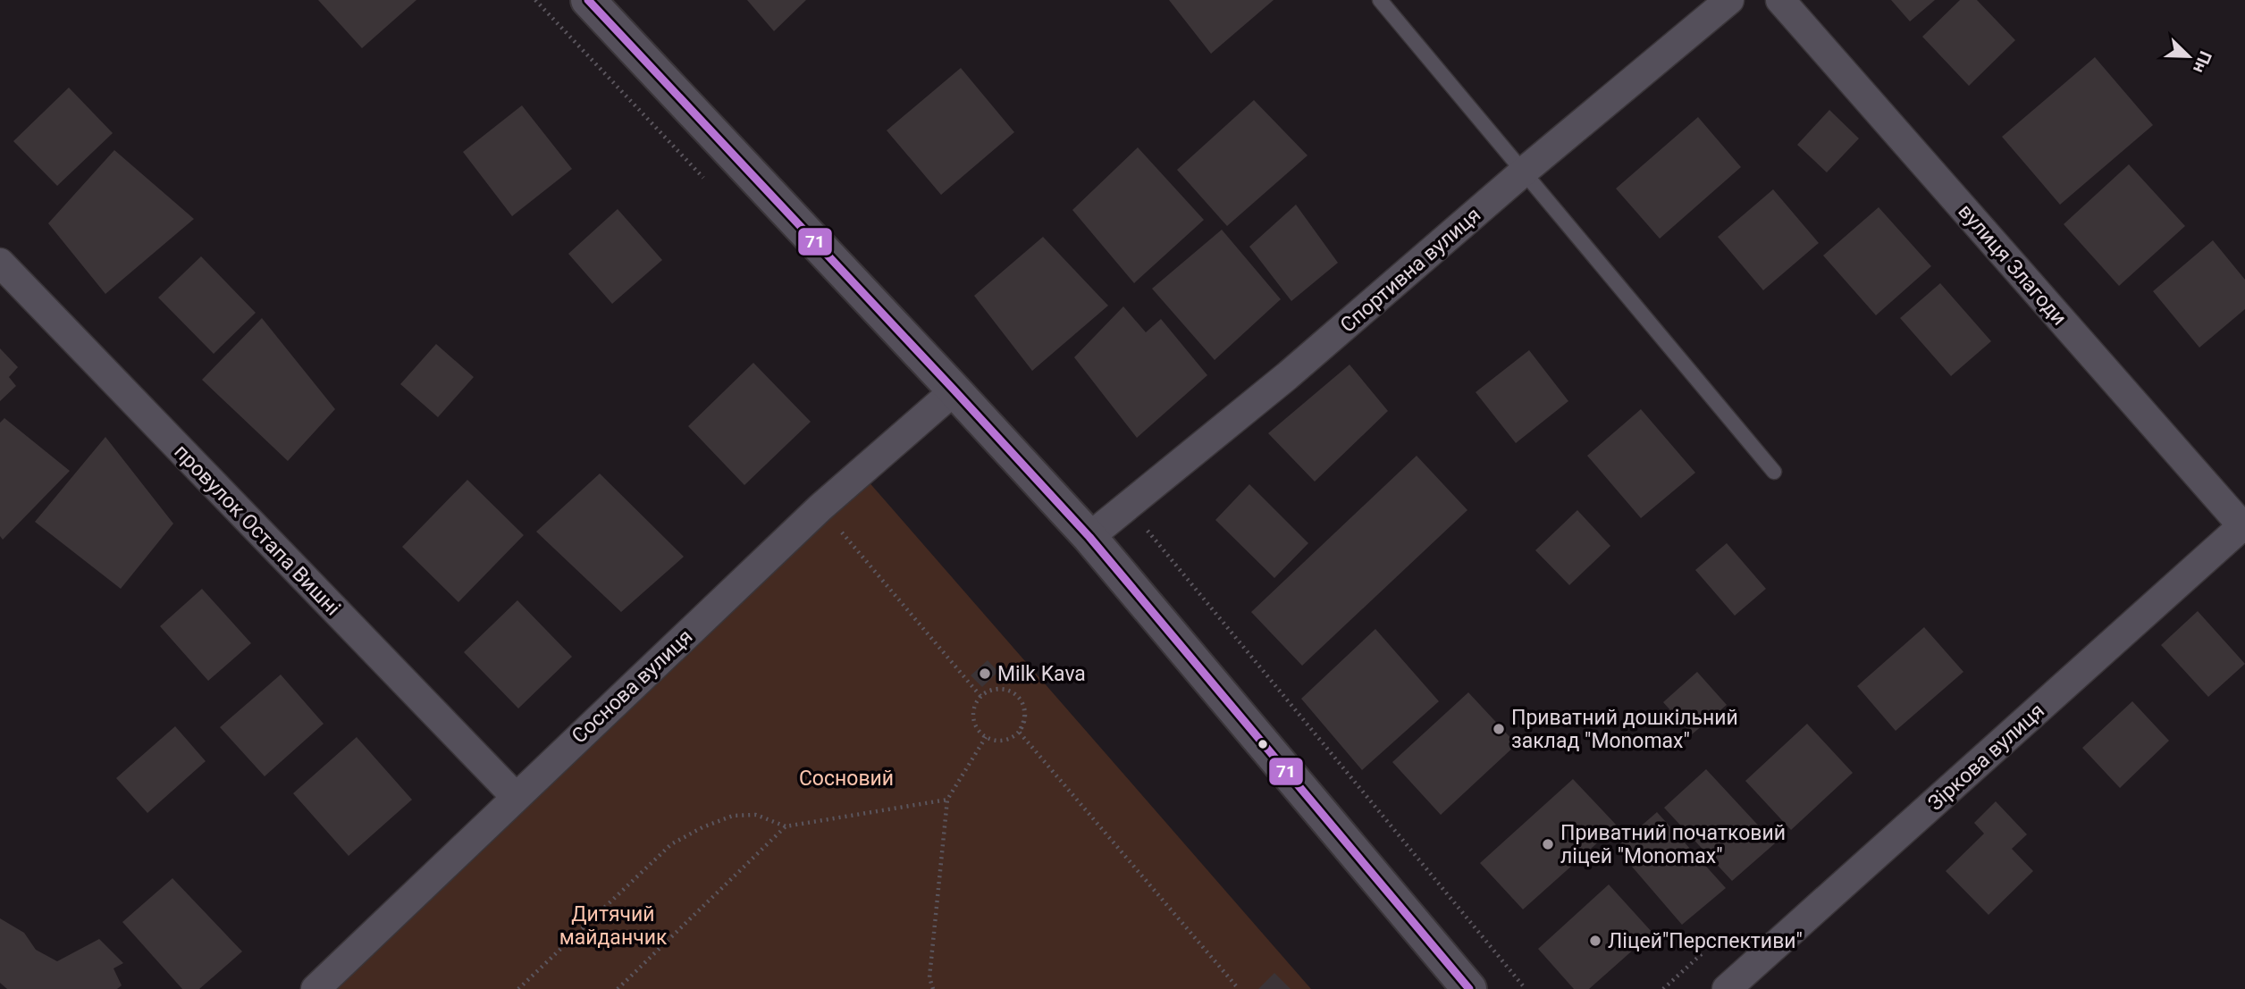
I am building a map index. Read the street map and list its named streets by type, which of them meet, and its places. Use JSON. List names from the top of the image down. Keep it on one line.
{"streets":{"street":["вулиця Злагоди","Спортивна вулиця","провулок Остапа Вишні","Соснова вулиця","Зіркова вулиця"]},"crossings":[["вулиця Злагоди","Зіркова вулиця"],["провулок Остапа Вишні","Соснова вулиця"]],"parks":["Сосновий","Дитячий майданчик"],"places":["Milk Kava","Приватний дошкільний заклад \"Monomax\"","Приватний початковий ліцей \"Monomax\"","Ліцей\"Перспективи\""],"lines":["transit line 71"],"north":"bottom right"}
